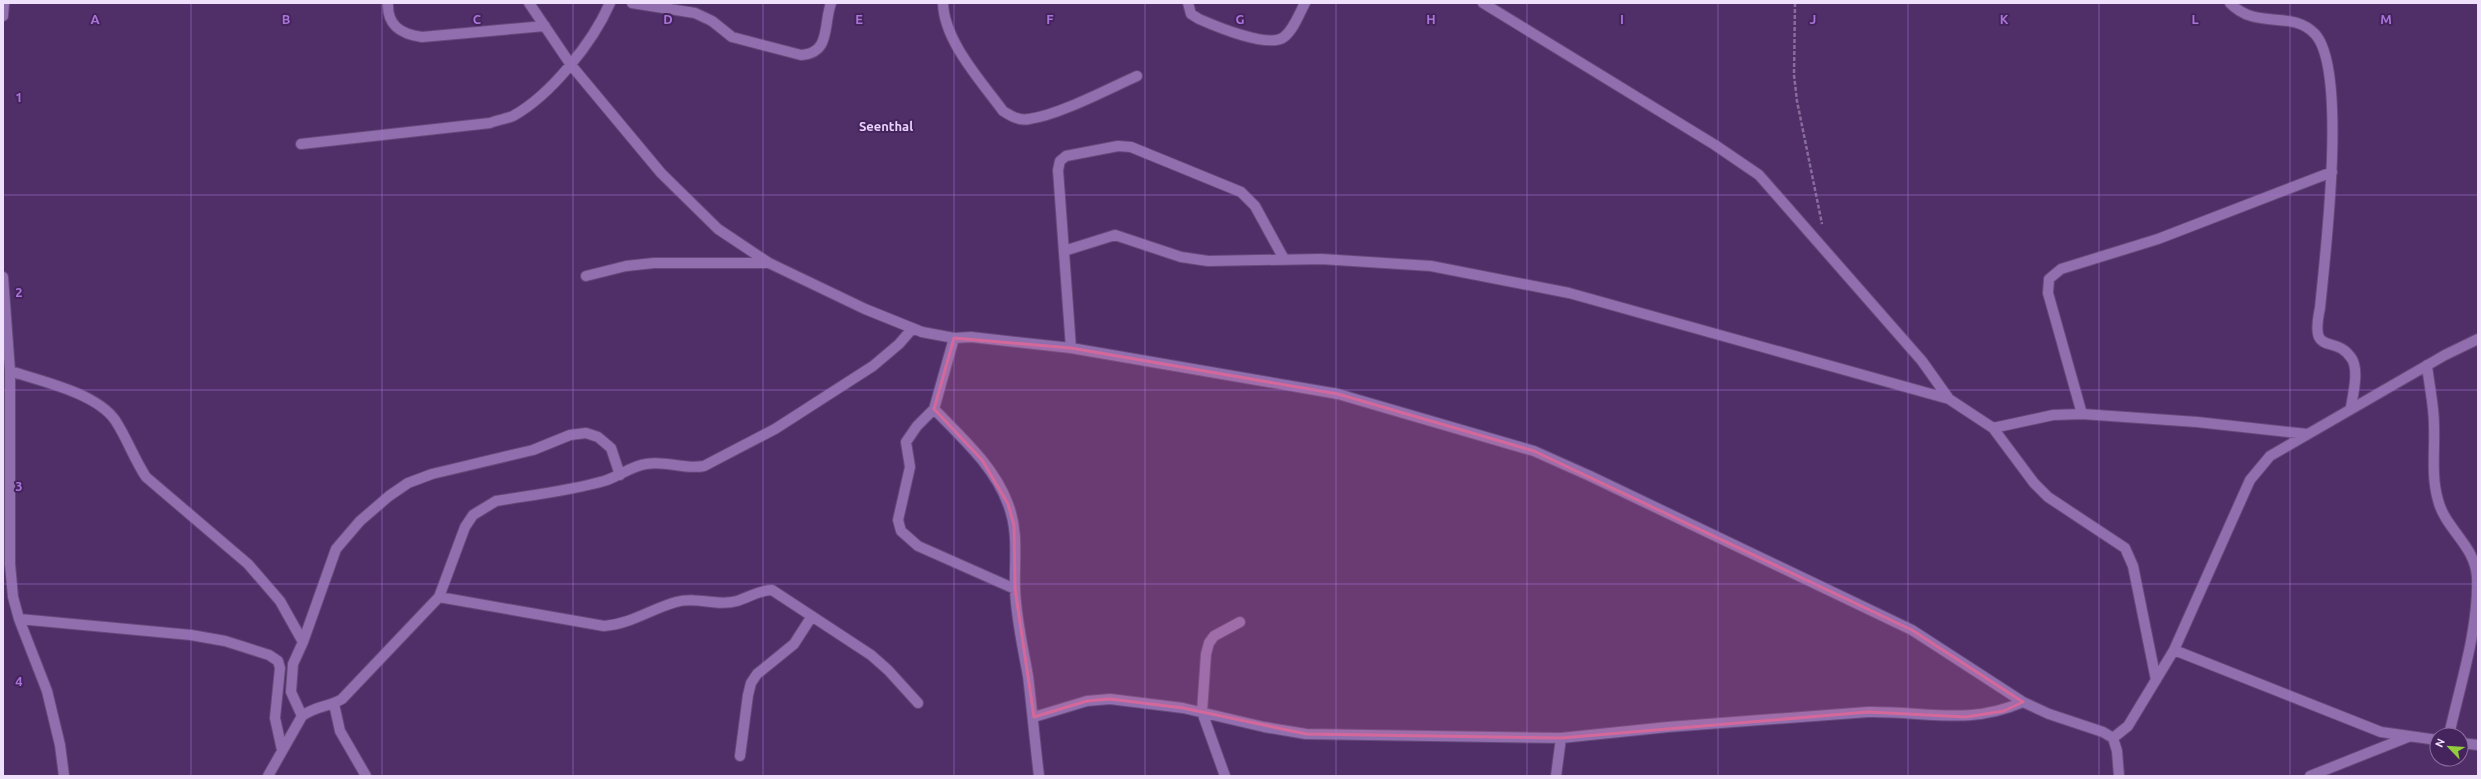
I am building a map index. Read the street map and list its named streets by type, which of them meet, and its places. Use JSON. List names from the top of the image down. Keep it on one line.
{"districts":["Seenthal"],"north":"top left","grid":{"columns":["A","B","C","D","E","F","G","H","I","J","K","L","M"],"rows":["1","2","3","4"]}}
